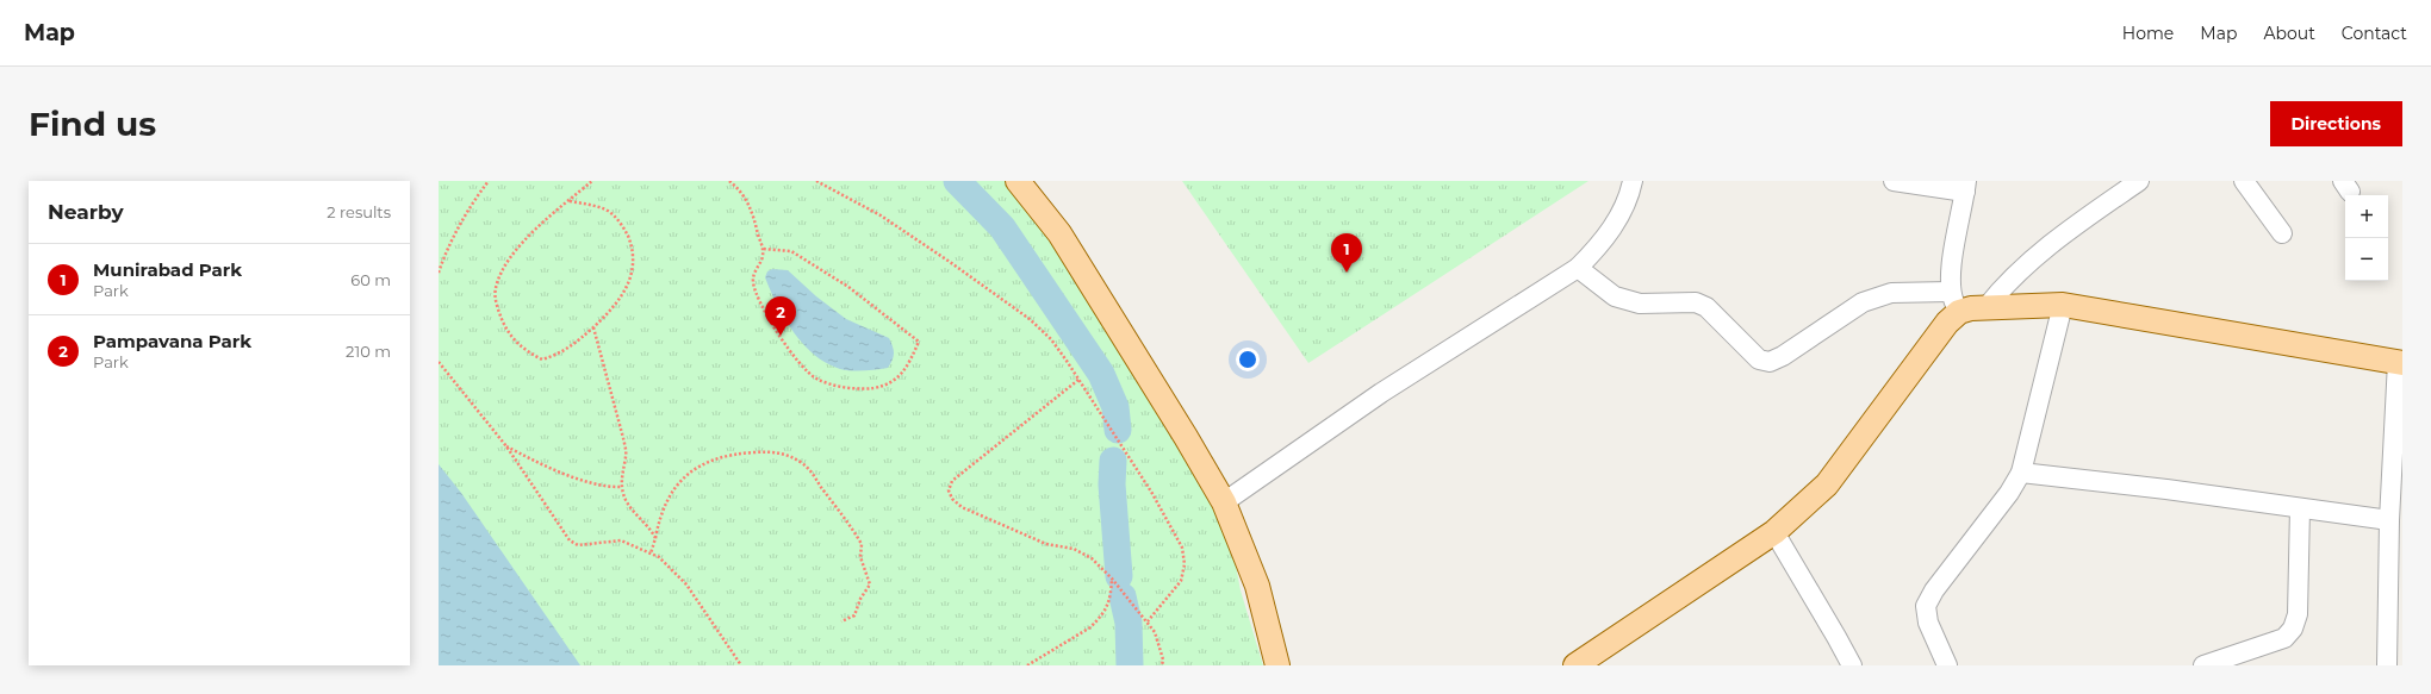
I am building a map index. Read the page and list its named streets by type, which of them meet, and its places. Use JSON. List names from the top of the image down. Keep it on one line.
{"page":{"header":"Map","nav":["Home","Map","About","Contact"],"buttons":"Directions","title":"Find us","heading":["Nearby","2 results"],"map_buttons":["+","−"],"pins":["1","2"],"list":[{"mark":"1","name":"Munirabad Park","note":"Park","value":"60 m"},{"mark":"2","name":"Pampavana Park","note":"Park","value":"210 m"}]}}
